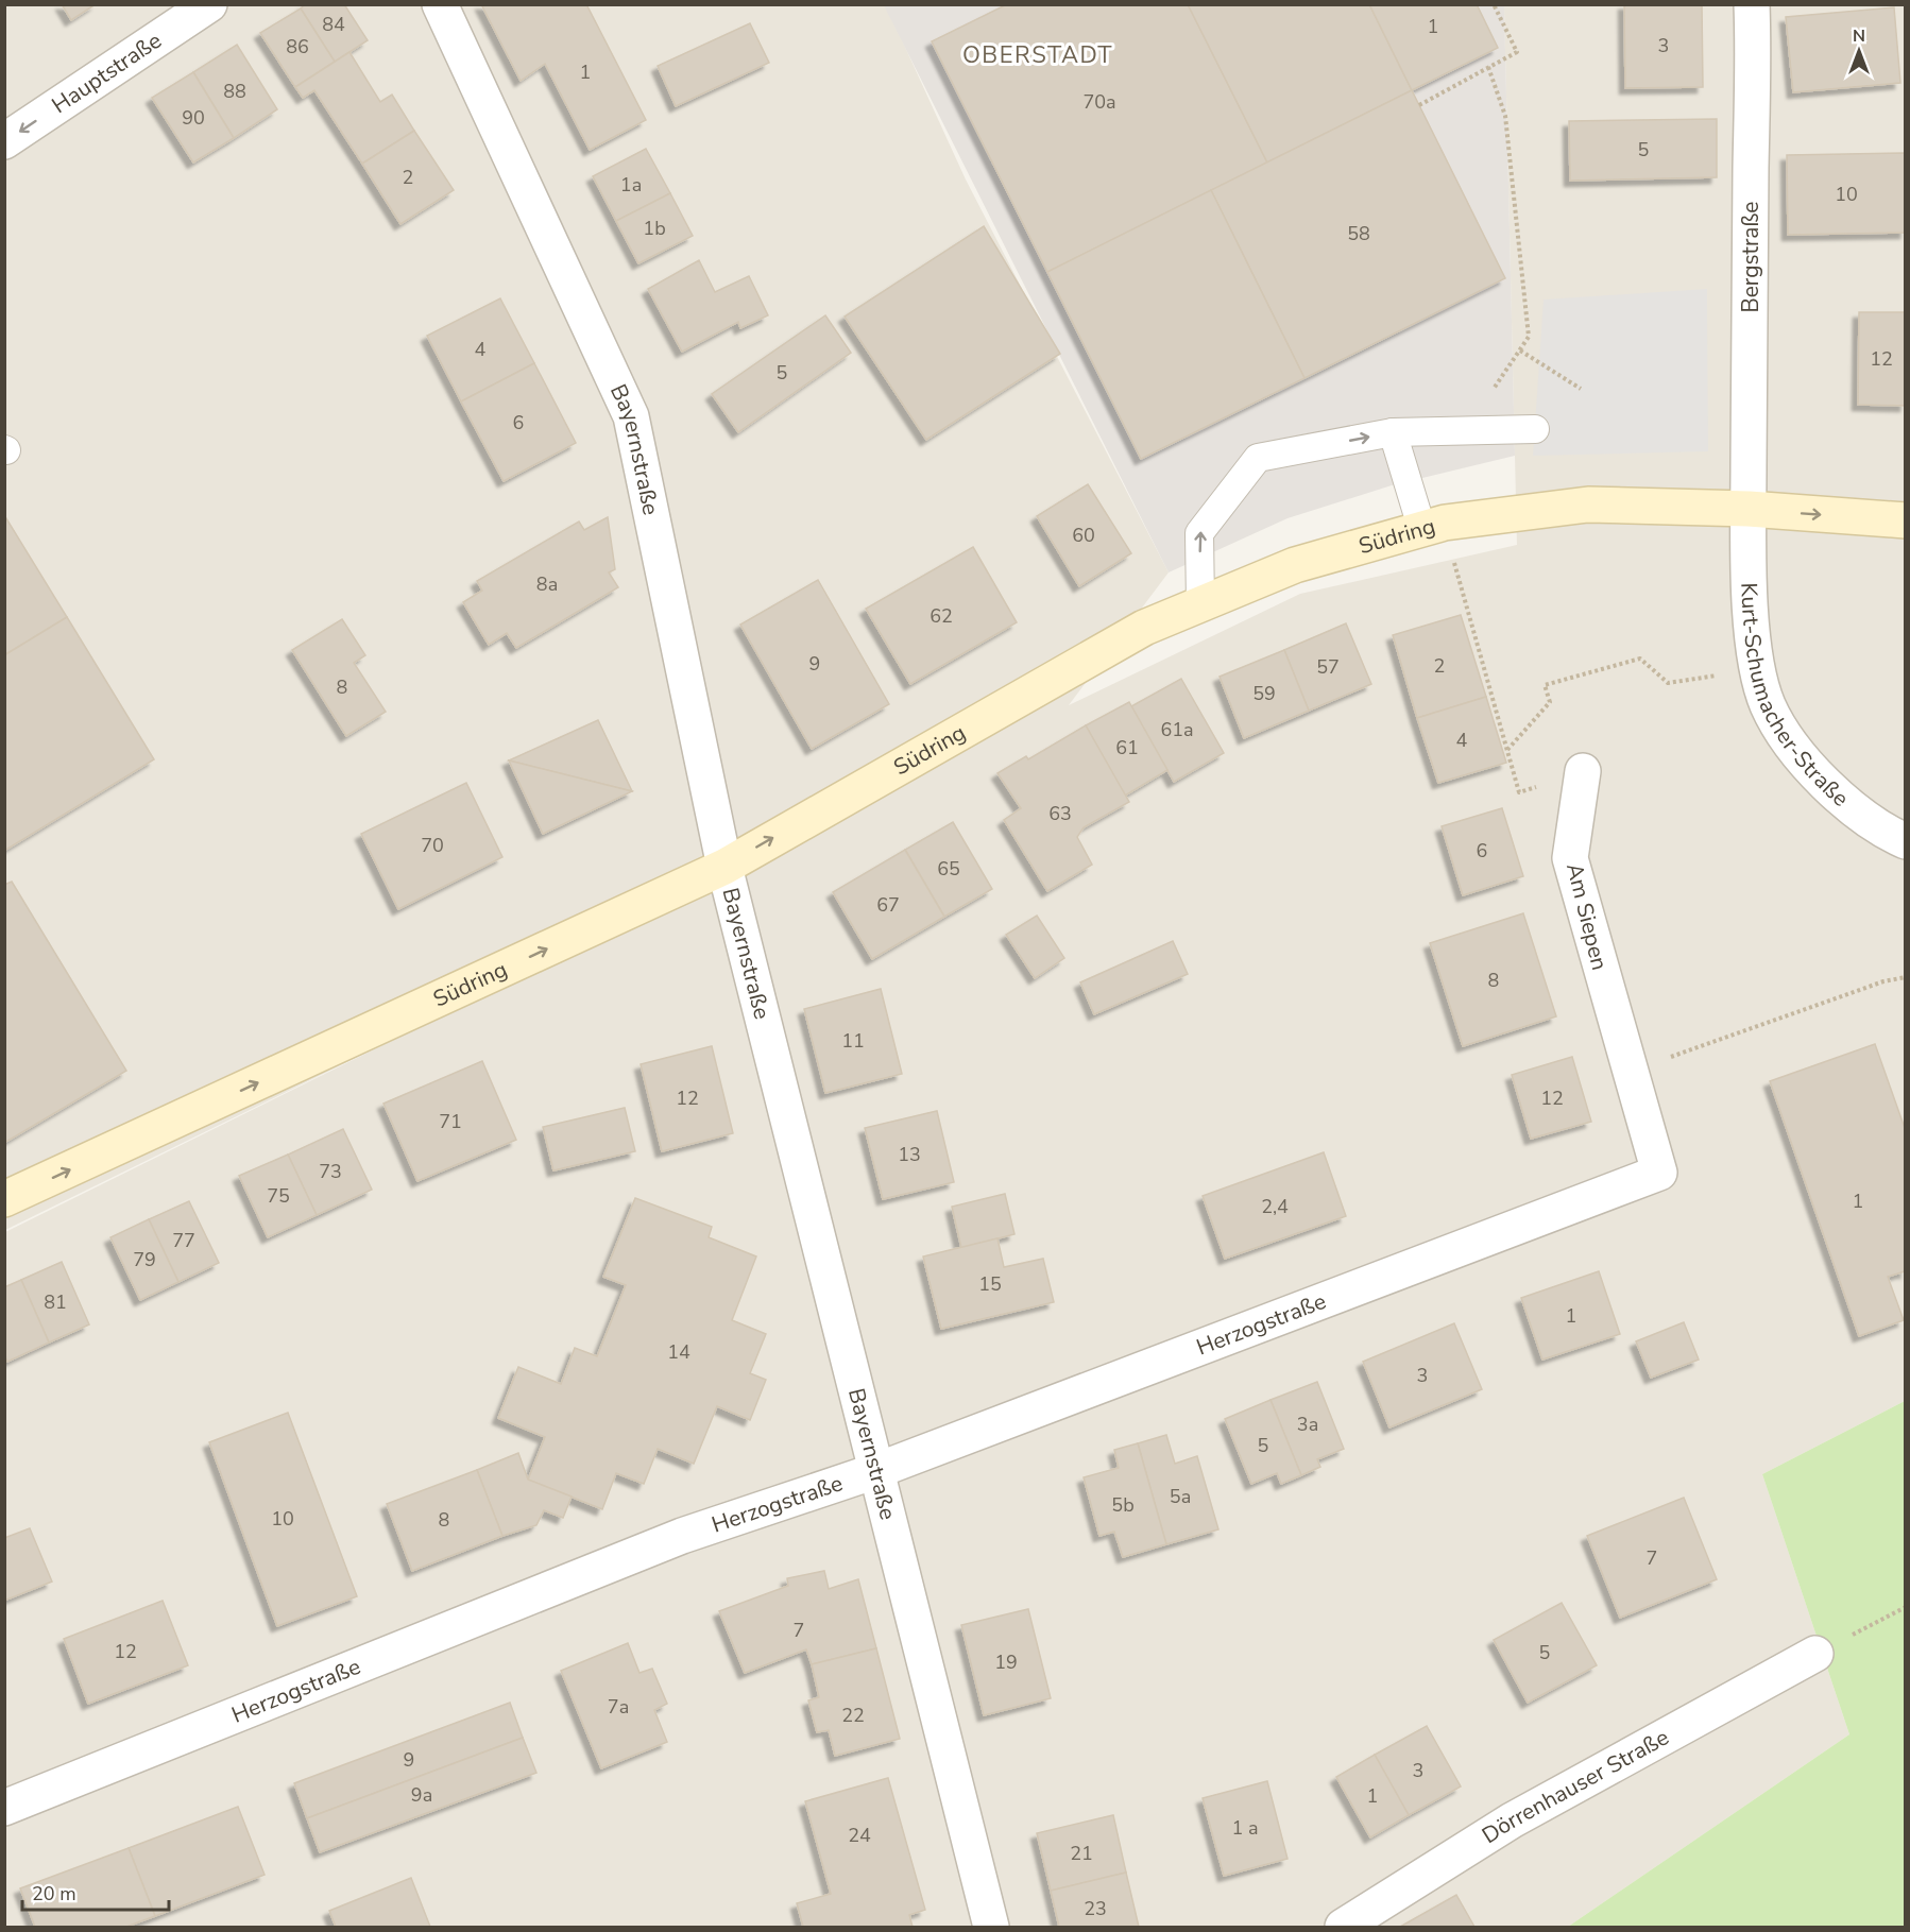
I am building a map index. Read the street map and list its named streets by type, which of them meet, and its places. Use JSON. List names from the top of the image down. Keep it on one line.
{"streets":{"street":["Hauptstraße","Bergstraße","Bayernstraße","Südring","Kurt-Schumacher-Straße","Am Siepen","Herzogstraße","Dörrenhauser Straße"]},"crossings":[["Bergstraße","Südring"],["Bergstraße","Kurt-Schumacher-Straße"],["Bayernstraße","Südring"],["Bayernstraße","Herzogstraße"],["Südring","Kurt-Schumacher-Straße"],["Am Siepen","Herzogstraße"]],"one_way":["Hauptstraße","Südring"],"districts":["OBERSTADT"],"house_numbers":["84","1","3","86","1","88","70a","90","5","2","1a","10","1b","58","4","12","5","6","60","8a","62","9","2","57","8","59","61a","4","61","63","70","6","65","67","8","11","12","12","71","13","73","75","1","2,4","77","79","15","81","1","14","3","3a","5","5a","5b","10","8","7","7","12","5","19","7a","22","9","3","9a","1","1 a","24","21","23"],"scale_bar":"20 m","north":"top"}
